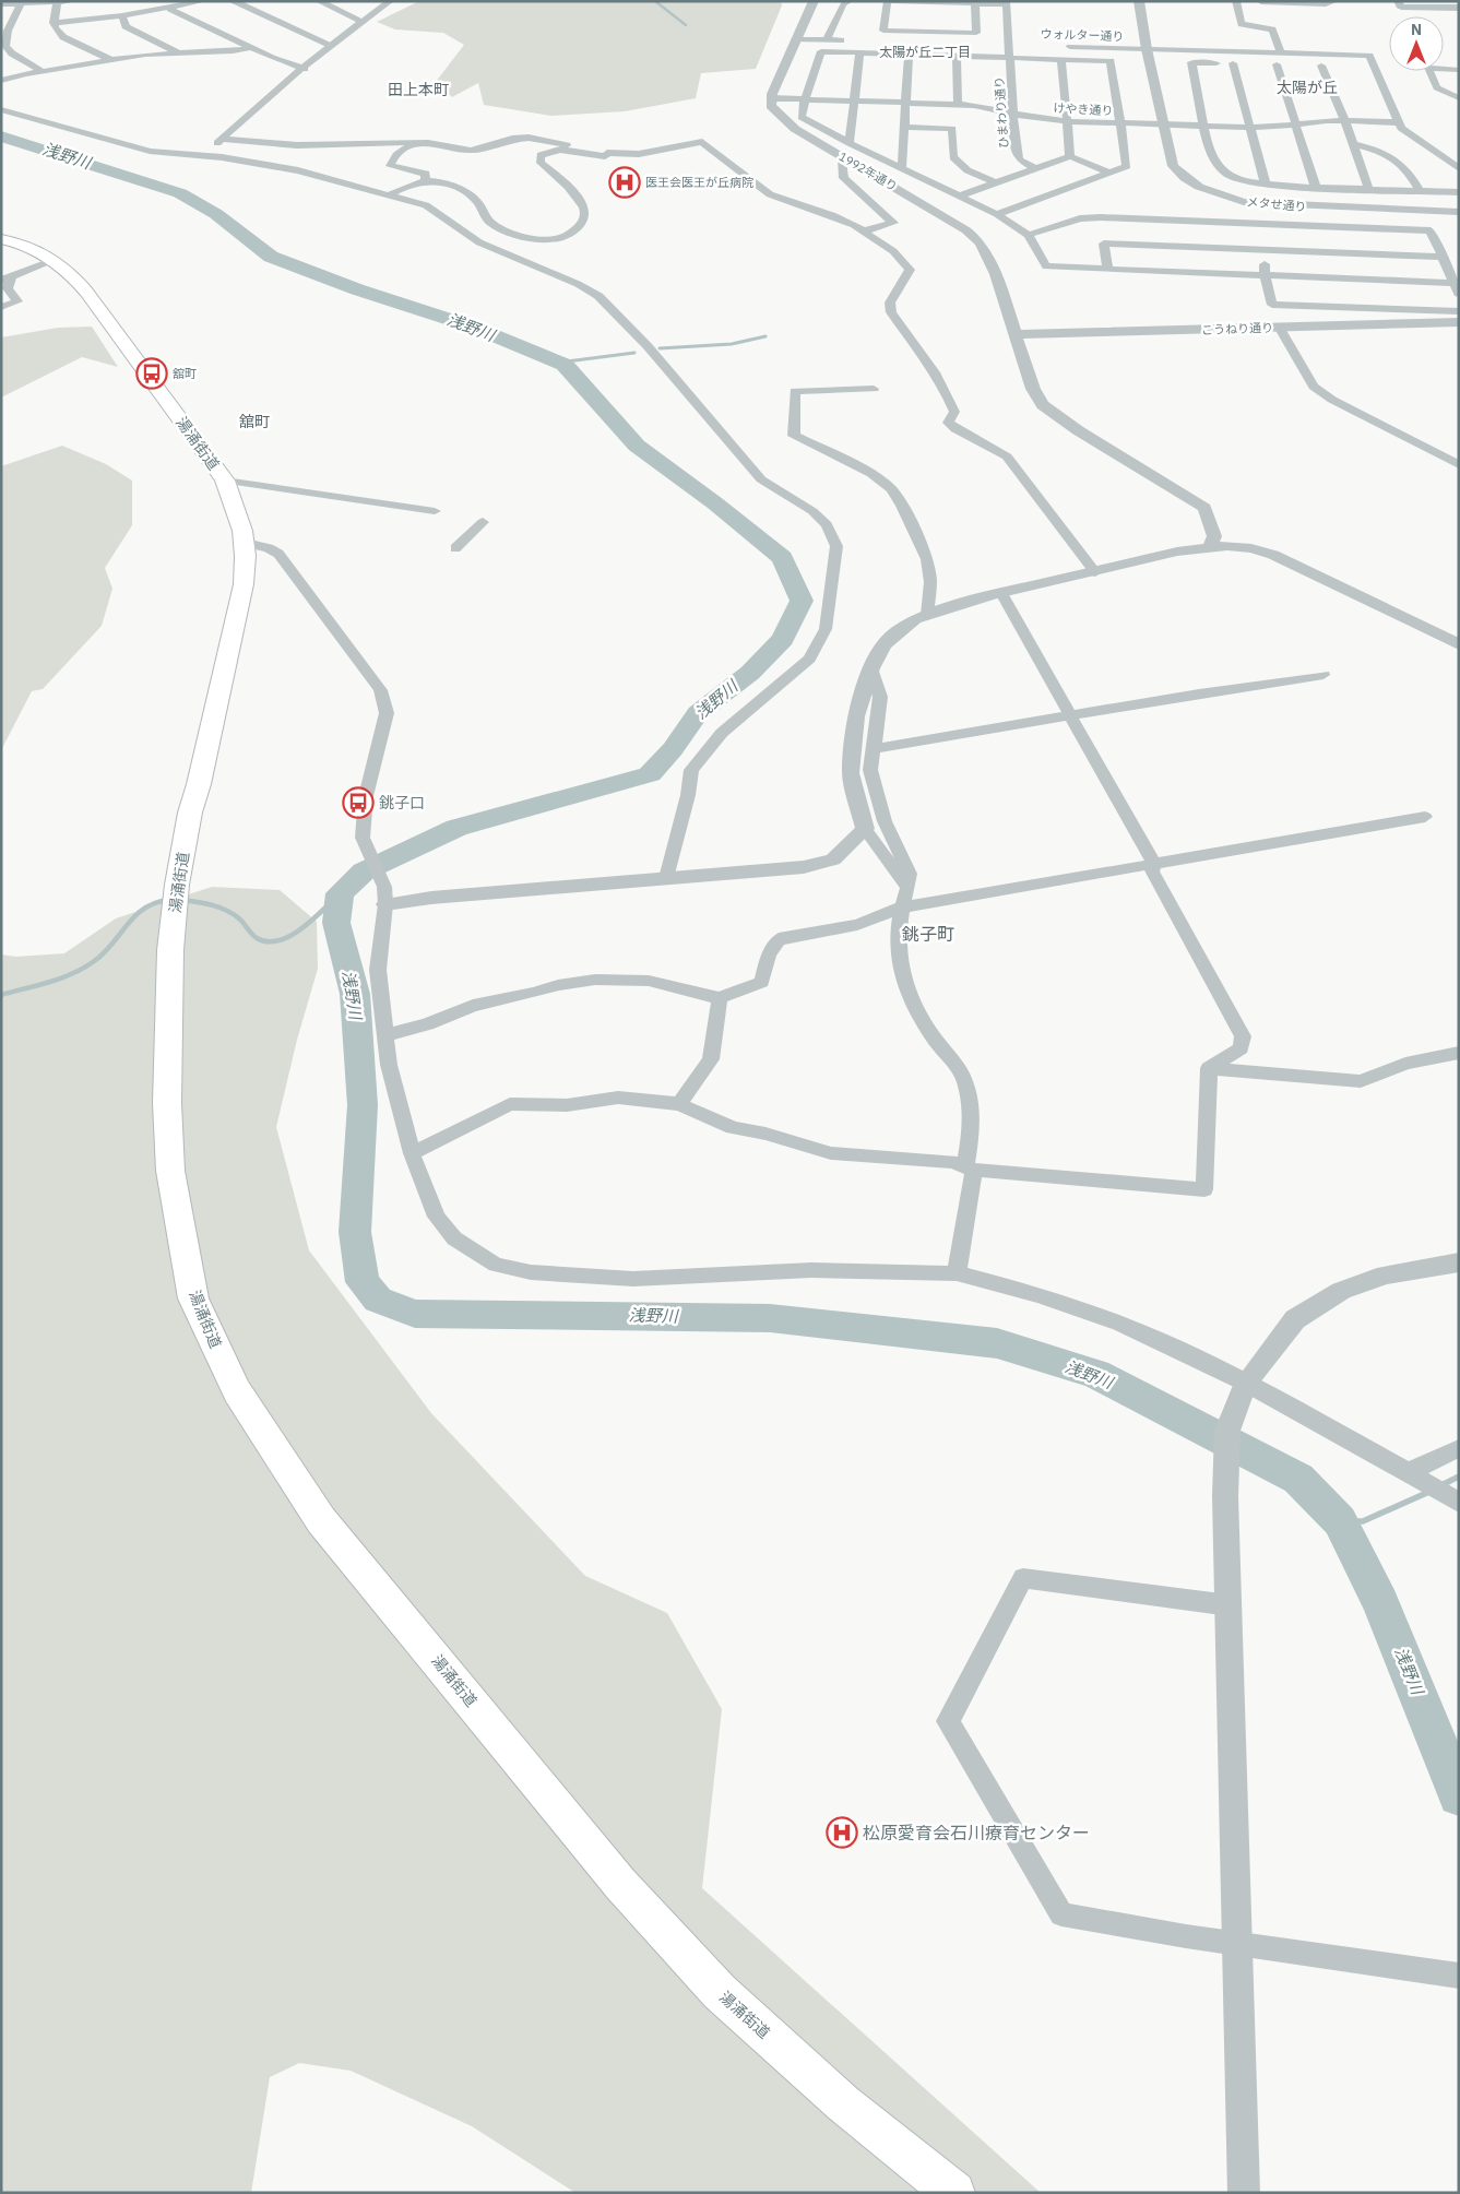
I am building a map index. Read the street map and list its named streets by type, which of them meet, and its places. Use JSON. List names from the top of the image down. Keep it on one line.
{"streets":{"main road":["湯涌街道"],"street":["ウォルター通り","けやき通り","ひまわり通り","1992年通り","メタせ通り","こうねり通り"]},"crossings":[["ウォルター通り","ひまわり通り"],["ウォルター通り","メタせ通り"],["けやき通り","ひまわり通り"],["けやき通り","1992年通り"],["けやき通り","メタせ通り"],["1992年通り","こうねり通り"]],"districts":["太陽が丘二丁目","太陽が丘","田上本町","舘町","銚子町"],"water":["浅野川"],"places":{"hospital":["医王会医王が丘病院","松原愛育会石川療育センター"],"bus stop":["舘町","銚子口"]},"north":"top"}
